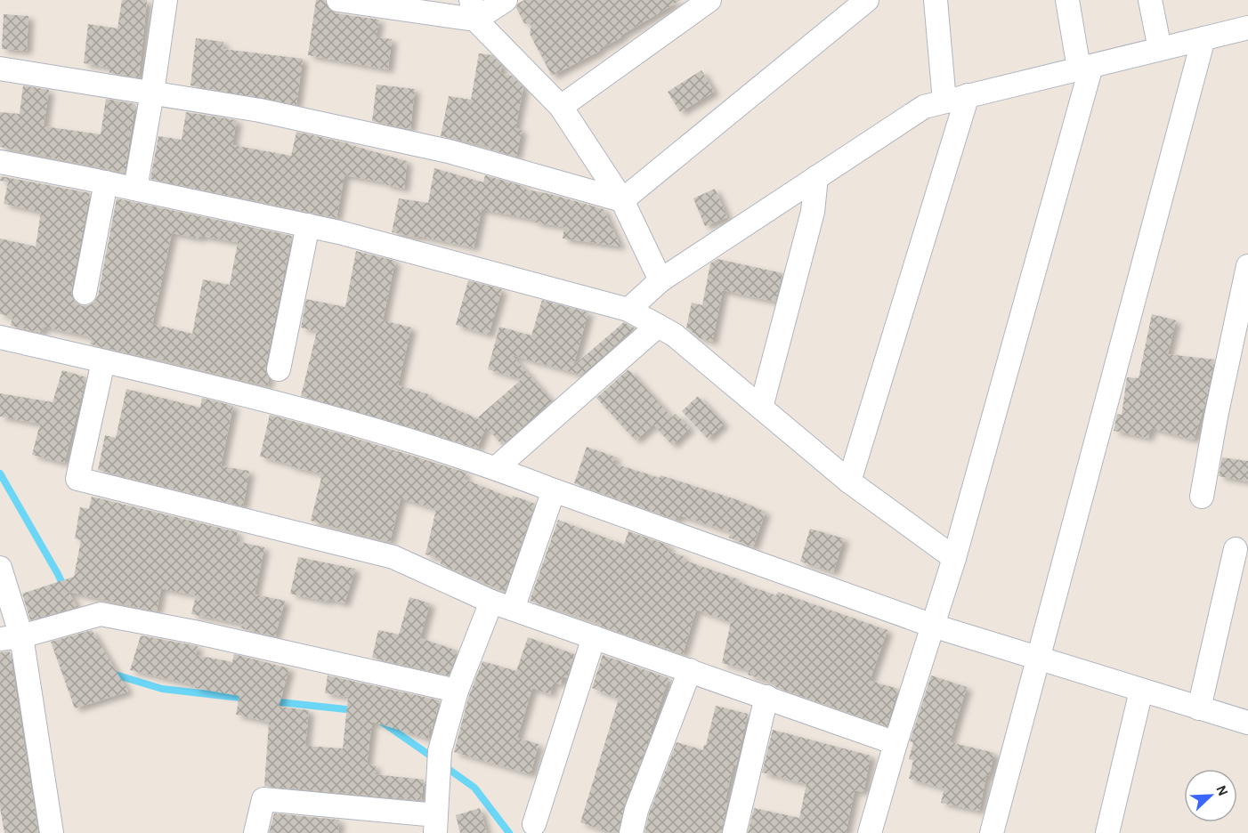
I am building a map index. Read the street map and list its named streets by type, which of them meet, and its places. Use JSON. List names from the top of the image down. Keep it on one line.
{"north":"top right"}
